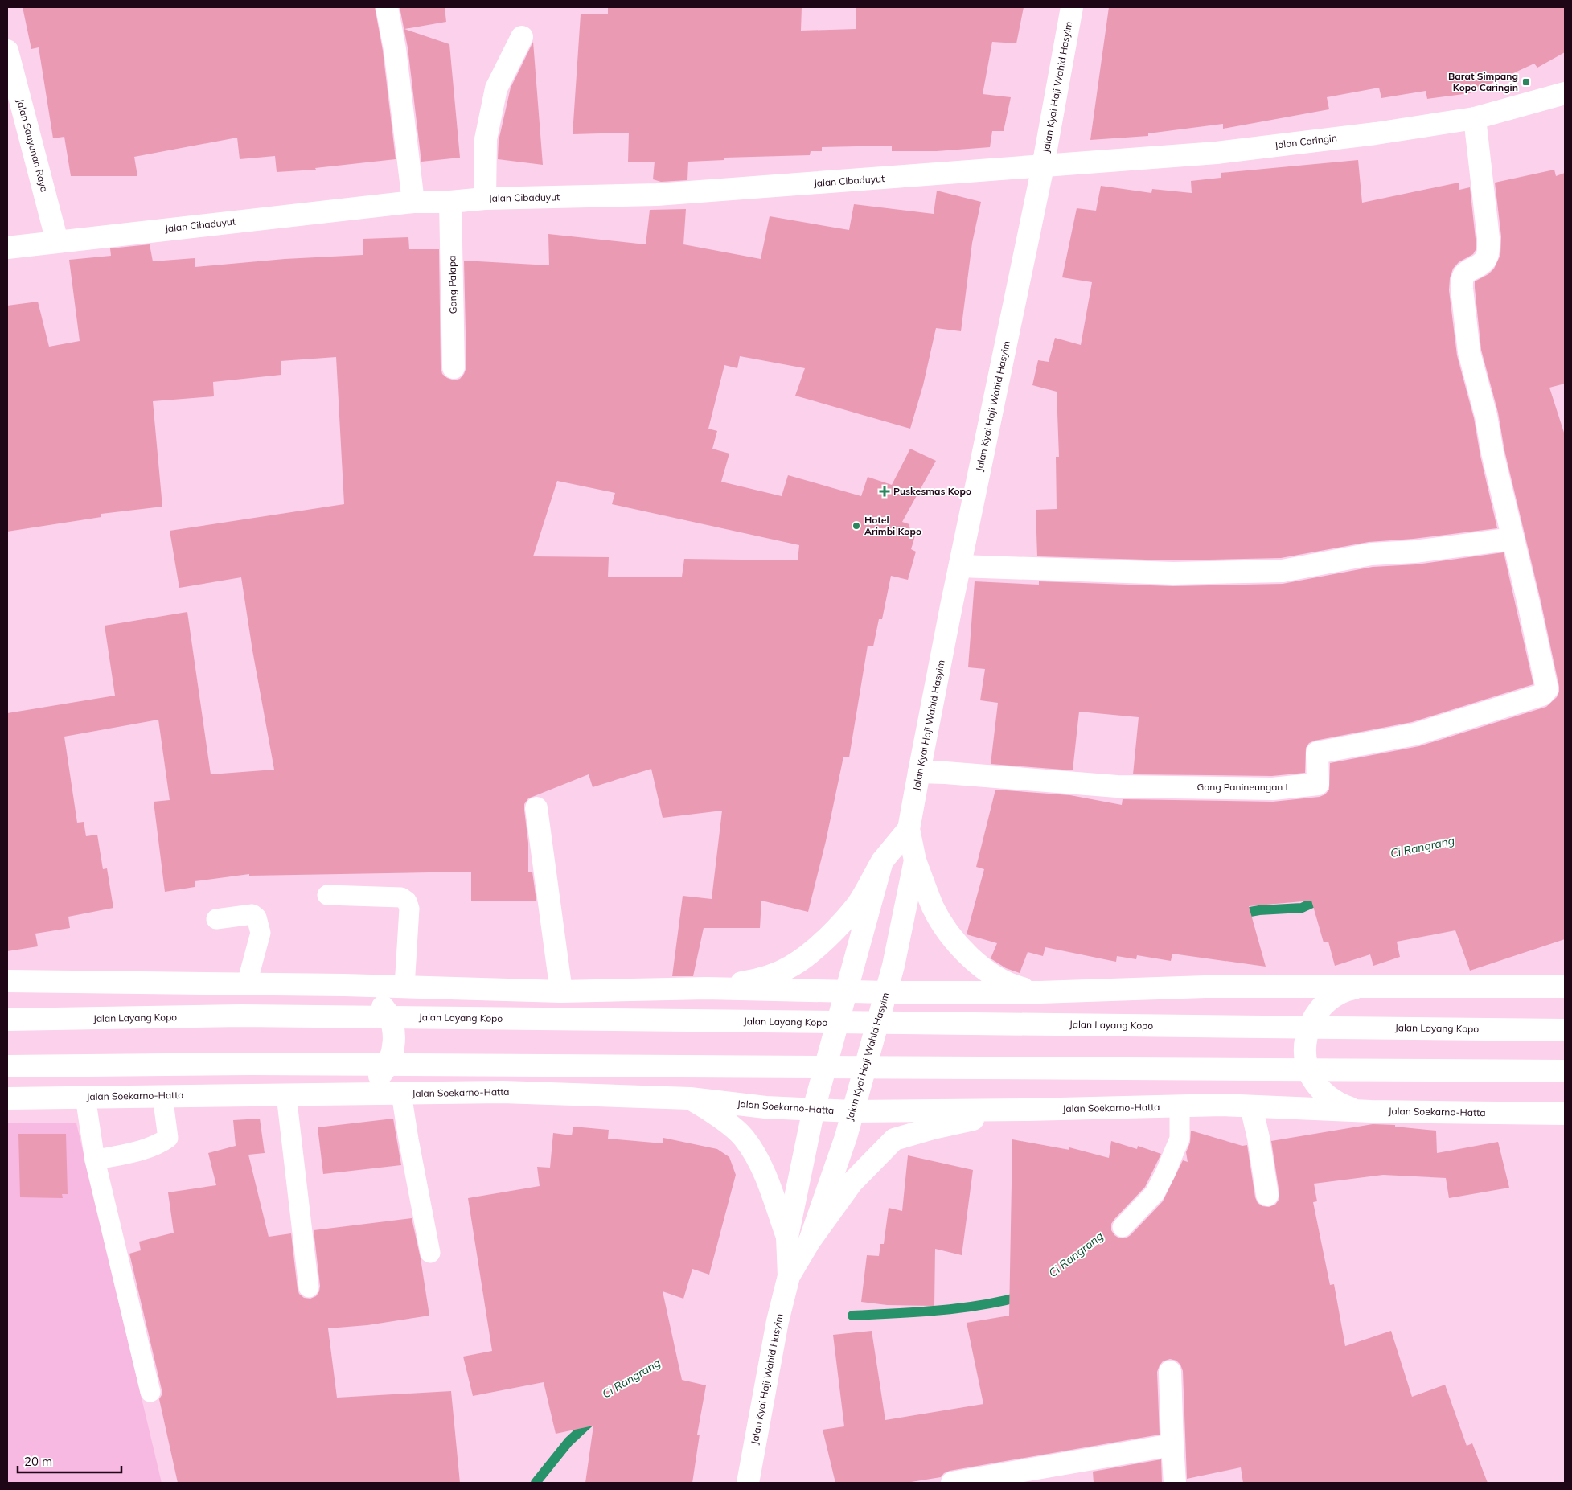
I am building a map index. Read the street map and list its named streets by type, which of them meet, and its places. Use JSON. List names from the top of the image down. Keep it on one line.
{"streets":{"main road":["Jalan Kyai Haji Wahid Hasyim","Jalan Caringin","Jalan Sauyunan Raya","Jalan Cibaduyut","Gang Palapa","Gang Panineungan I","Jalan Layang Kopo","Jalan Soekarno-Hatta"]},"crossings":[["Jalan Kyai Haji Wahid Hasyim","Jalan Caringin"],["Jalan Kyai Haji Wahid Hasyim","Jalan Cibaduyut"],["Jalan Kyai Haji Wahid Hasyim","Gang Panineungan I"],["Jalan Kyai Haji Wahid Hasyim","Jalan Soekarno-Hatta"],["Jalan Caringin","Jalan Cibaduyut"],["Jalan Sauyunan Raya","Jalan Cibaduyut"],["Jalan Cibaduyut","Gang Palapa"]],"water":["Ci Rangrang"],"places":{"transit":["Barat Simpang Kopo Caringin"],"health":["Puskesmas Kopo"],"other":["Hotel Arimbi Kopo"]},"scale_bar":"20 m"}
